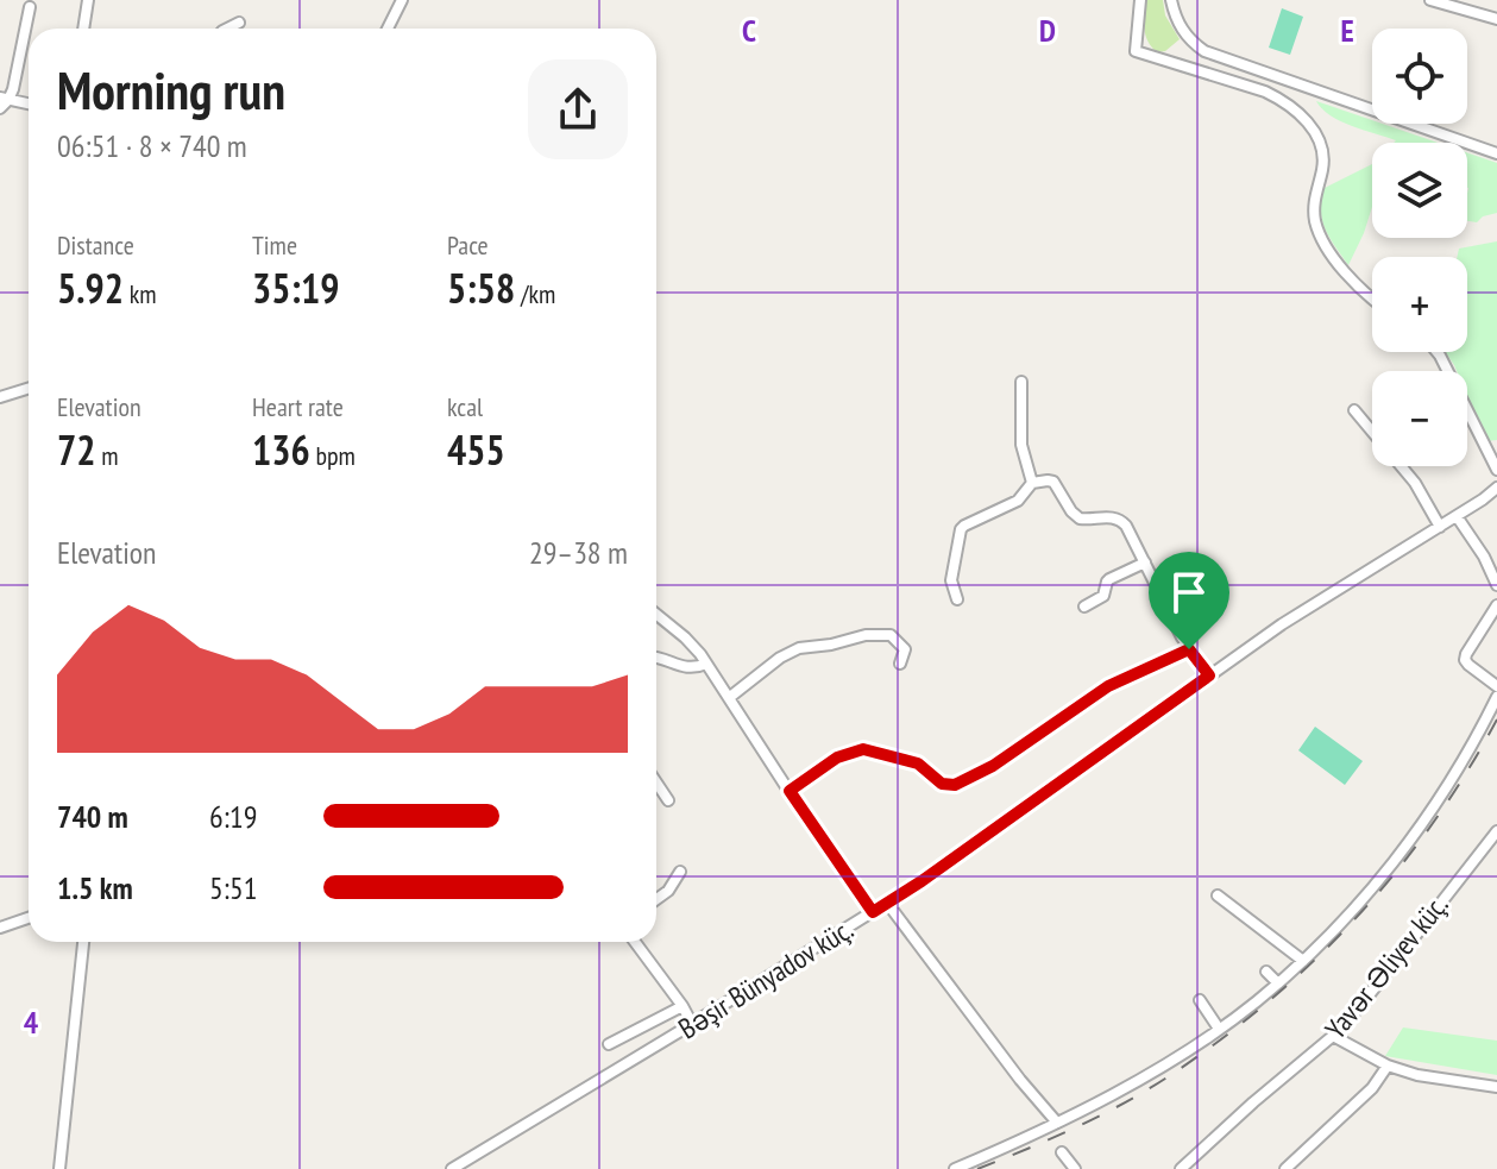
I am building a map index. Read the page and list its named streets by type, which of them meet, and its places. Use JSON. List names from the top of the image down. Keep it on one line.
{"streets":{"street":["Yavər Əliyev küç.","Bəşir Bünyadov küç."]},"page":{"map_buttons":["+","−"],"heading":["Morning run","06:51 · 8 × 740 m"],"stats":[["Distance","5.92 km"],["Time","35:19"],["Pace","5:58 /km"],["Elevation","72 m"],["Heart rate","136 bpm"],["kcal","455"]],"chart":["Elevation","29–38 m"],"list":[{"name":"740 m","note":"6:19"},{"name":"1.5 km","note":"5:51"}]},"grid":{"columns":["C","D","E"],"rows":["4"]}}
